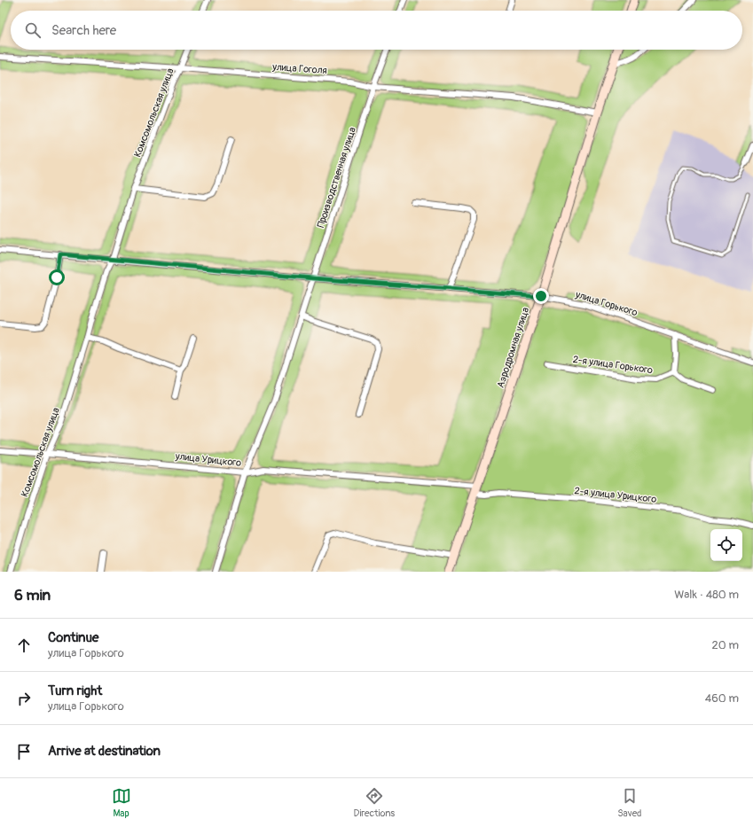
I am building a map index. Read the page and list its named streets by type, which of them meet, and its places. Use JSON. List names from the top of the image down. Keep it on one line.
{"streets":{"street":["улица Гоголя","Комсомольская улица","Производственная улица","улица Горького","Аэродромная улица","2-я улица Горького","улица Урицкого","2-я улица Урицкого"]},"crossings":[["улица Гоголя","Комсомольская улица"],["улица Гоголя","Производственная улица"],["улица Гоголя","Аэродромная улица"],["Комсомольская улица","улица Горького"],["Комсомольская улица","улица Урицкого"],["Производственная улица","улица Горького"],["Производственная улица","улица Урицкого"],["улица Горького","Аэродромная улица"],["Аэродромная улица","улица Урицкого"],["Аэродромная улица","2-я улица Урицкого"]],"page":{"search":"Search here","heading":["6 min","Walk · 480 m"],"list":[["Continue","улица Горького","20 m"],["Turn right","улица Горького","460 m"],"Arrive at destination"],"nav":["Map","Directions","Saved"]}}
